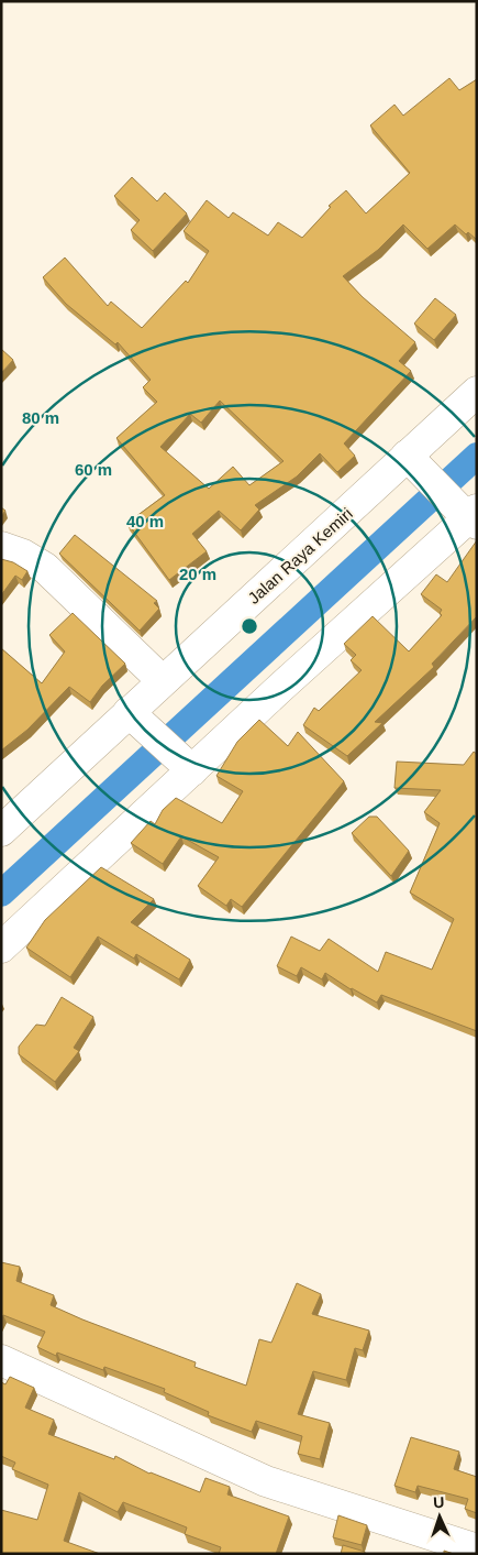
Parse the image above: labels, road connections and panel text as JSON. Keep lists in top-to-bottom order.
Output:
{
  "streets": {
    "street": ["Jalan Raya Kemiri"]
  },
  "north": "top",
  "rings": [
    "80 m",
    "60 m",
    "40 m",
    "20 m"
  ]
}
